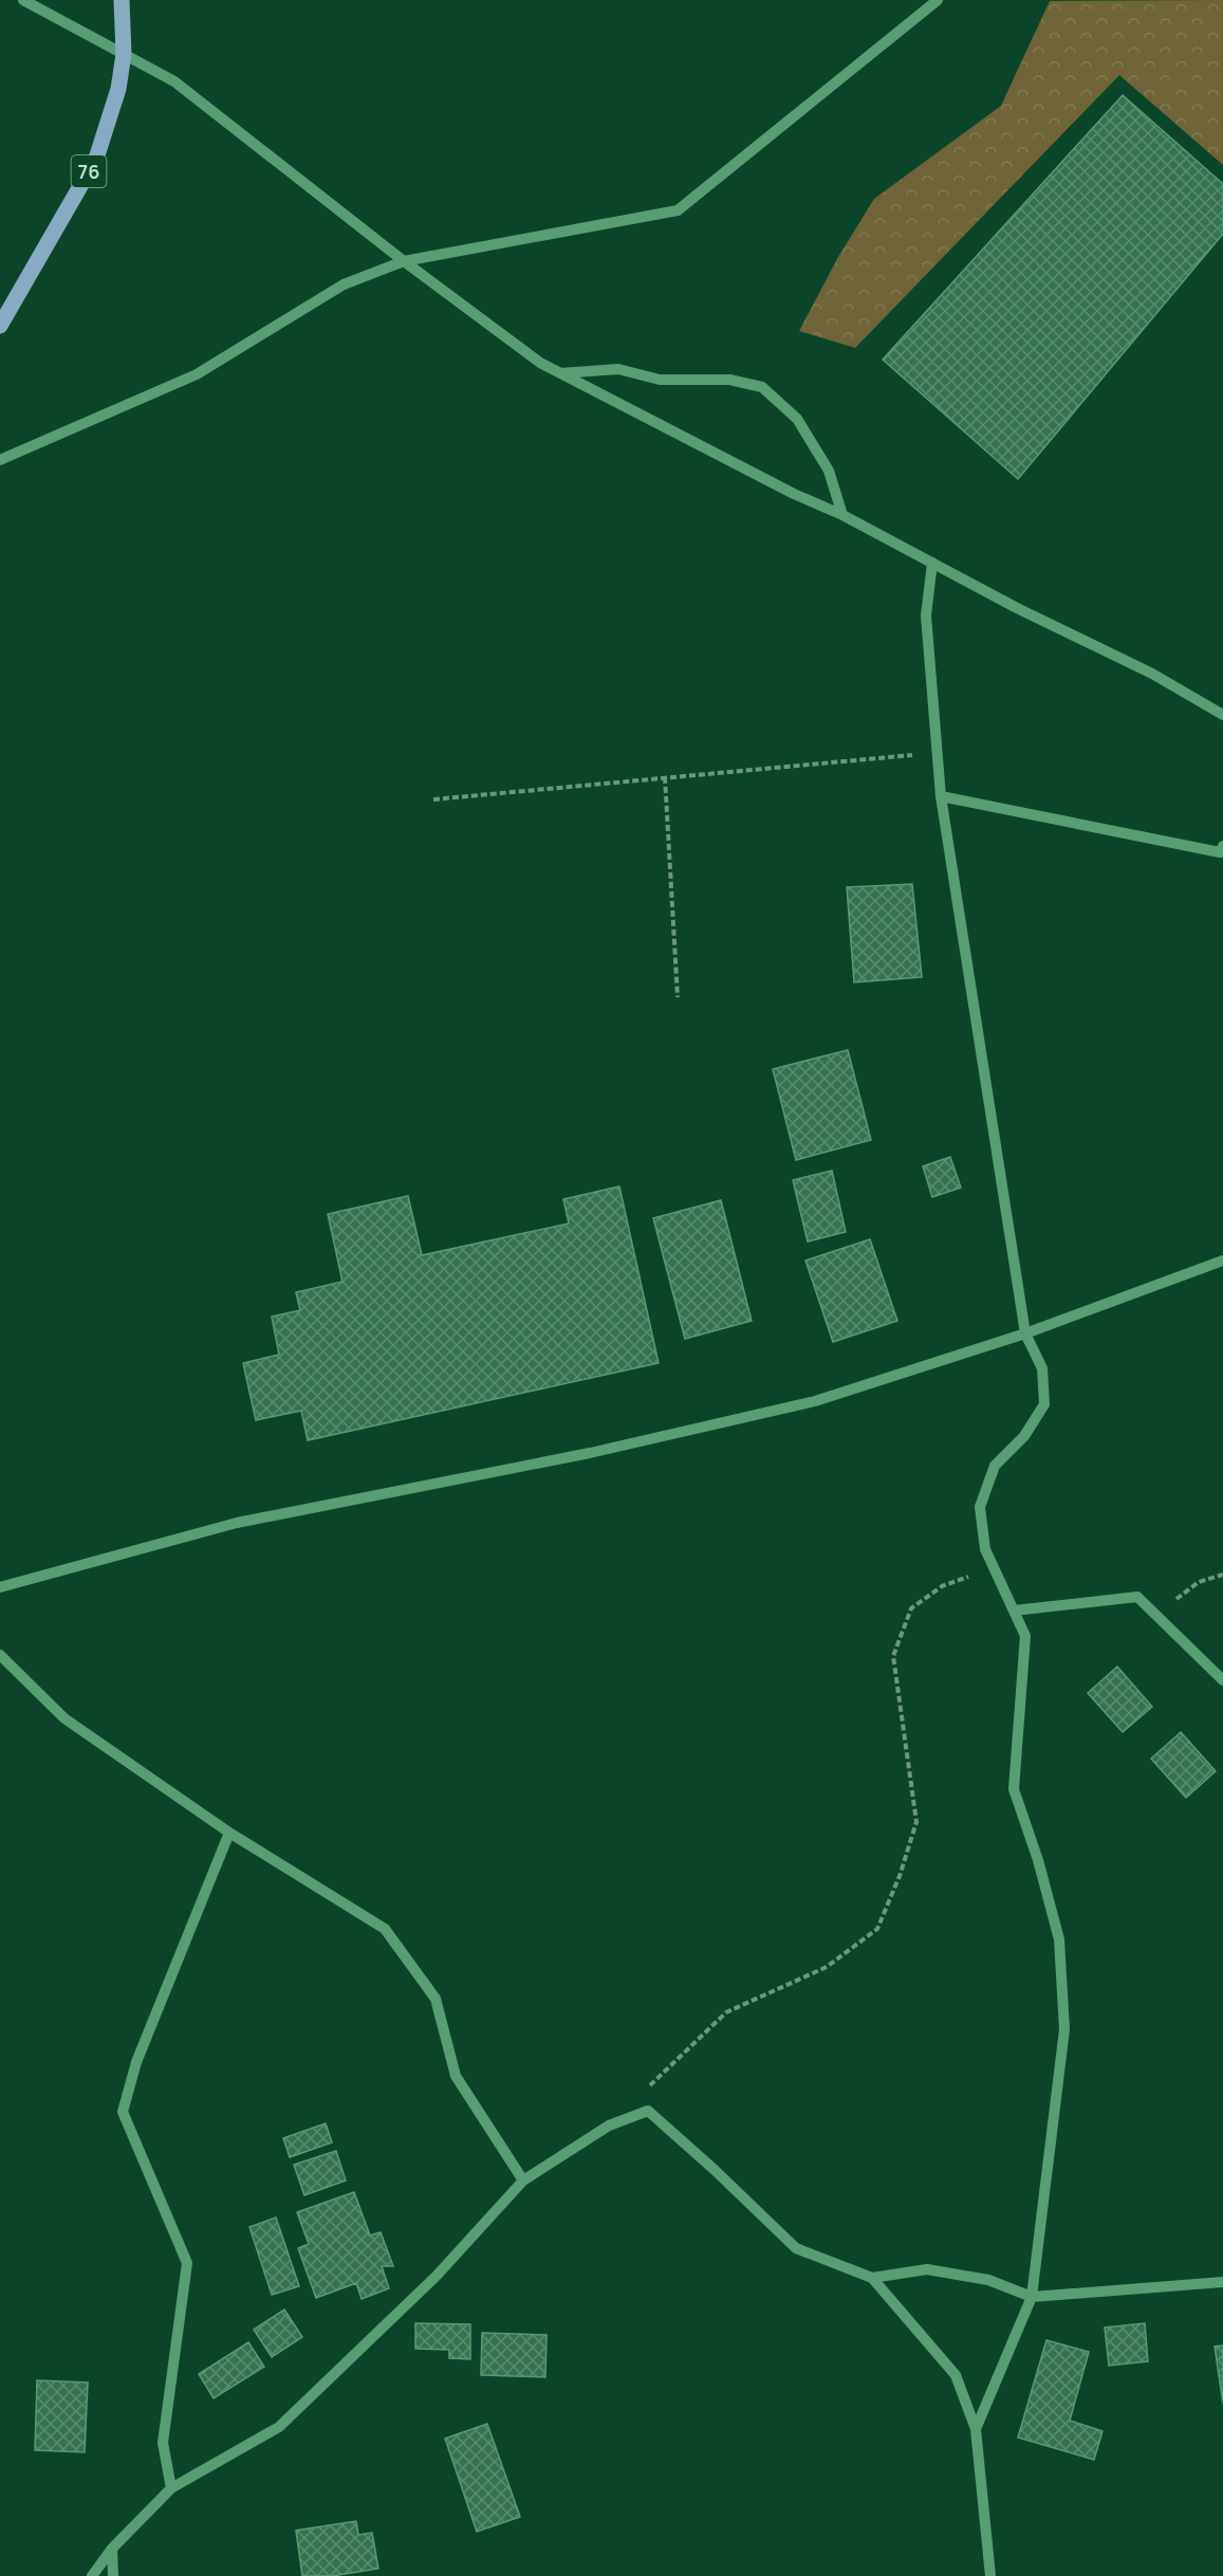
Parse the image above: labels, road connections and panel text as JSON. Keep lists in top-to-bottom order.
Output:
{
  "streets": {
    "main road": ["76"]
  }
}
